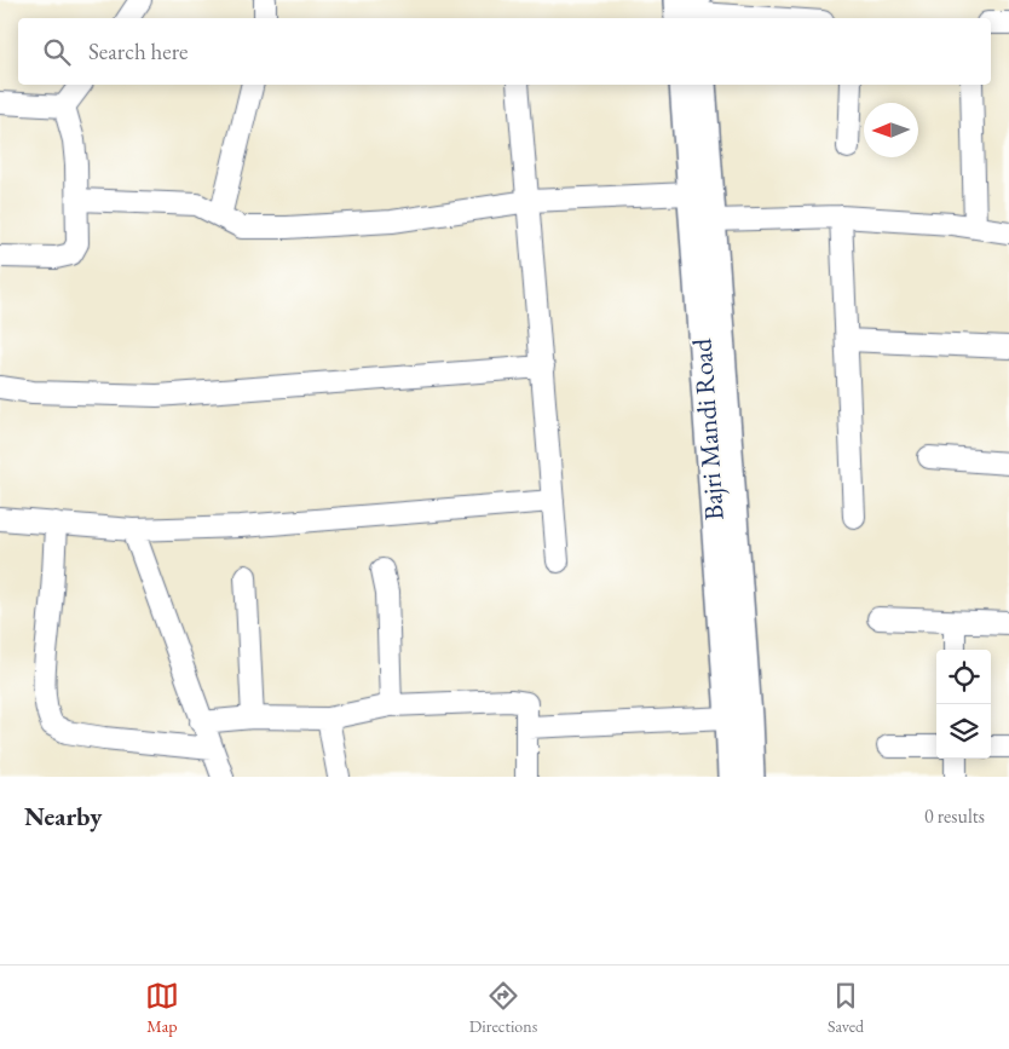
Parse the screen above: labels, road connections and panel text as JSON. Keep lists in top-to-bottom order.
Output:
{
  "streets": {
    "street": ["Bajri Mandi Road"]
  },
  "north": "left",
  "page": {
    "search": "Search here",
    "heading": ["Nearby", "0 results"],
    "nav": ["Map", "Directions", "Saved"]
  }
}
